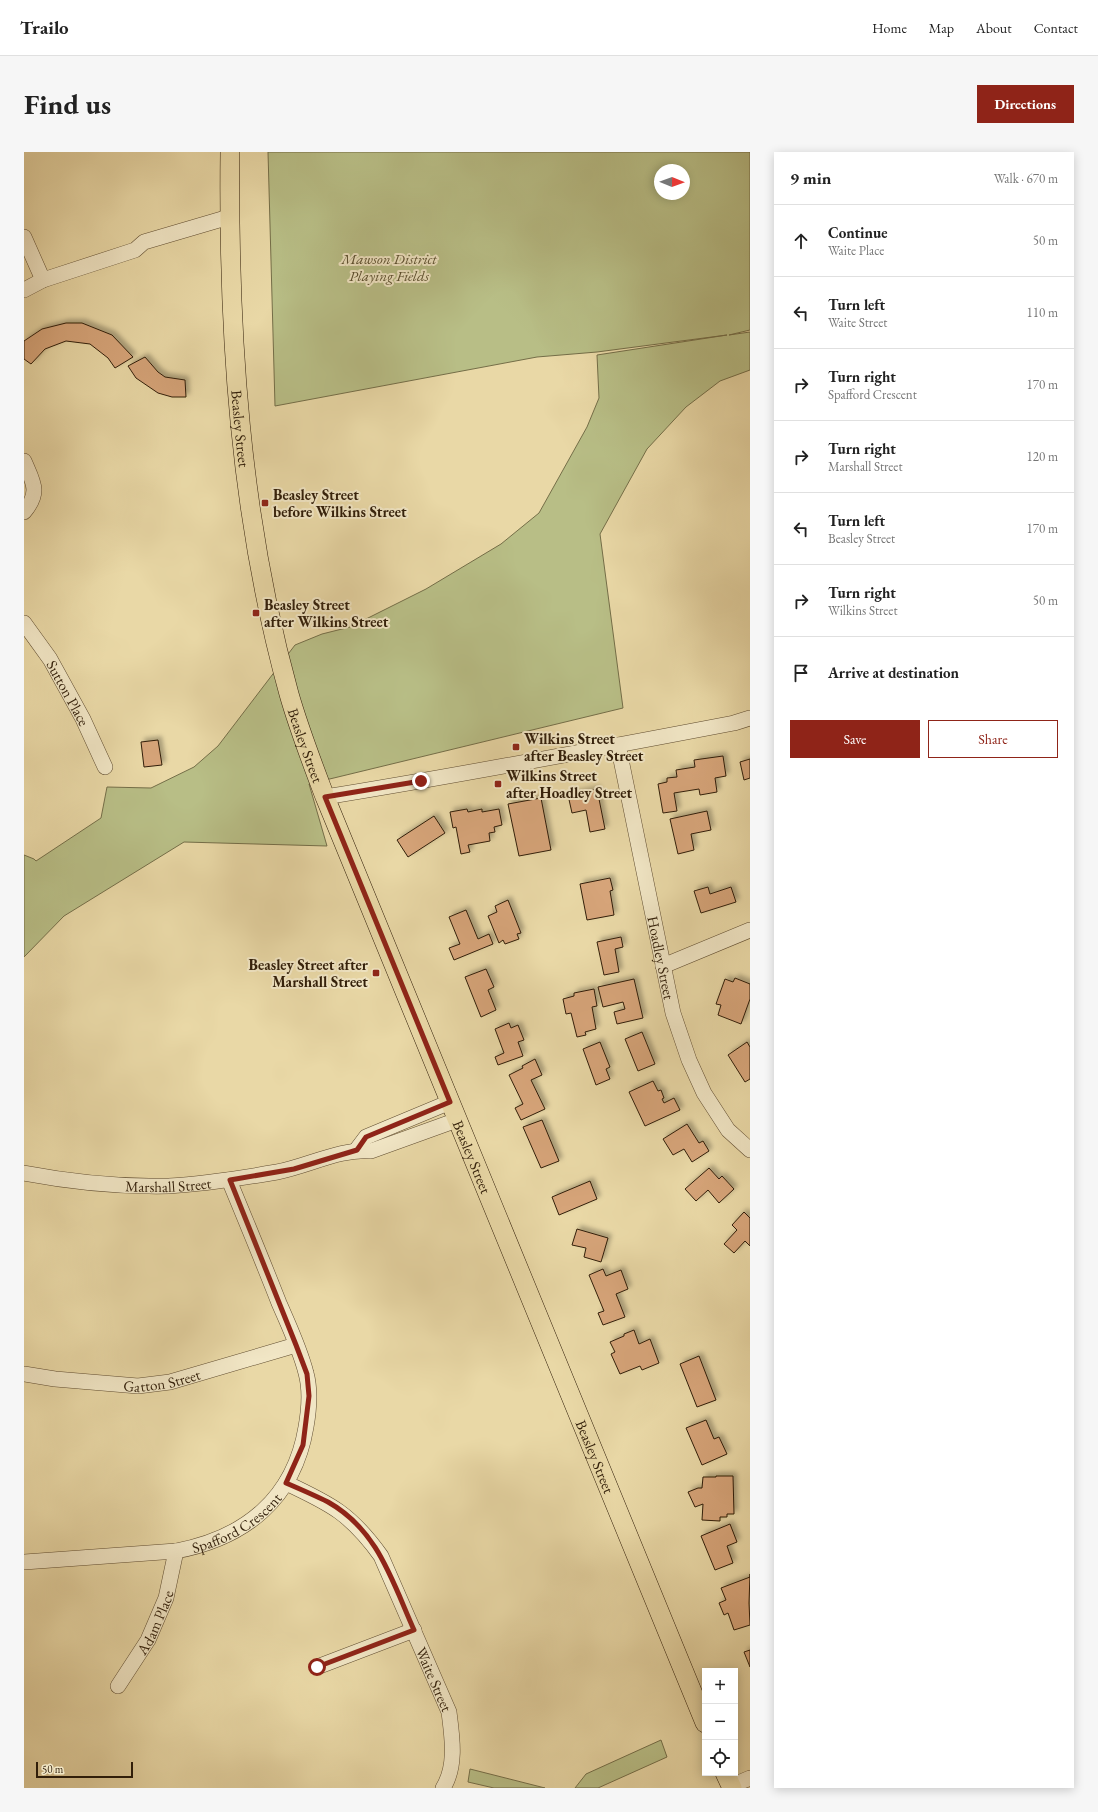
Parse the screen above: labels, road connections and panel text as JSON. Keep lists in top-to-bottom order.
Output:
{
  "streets": {
    "main road": ["Beasley Street"],
    "street": [
      "Sutton Place",
      "Hoadley Street",
      "Marshall Street",
      "Gatton Street",
      "Spafford Crescent",
      "Adam Place",
      "Waite Street"
    ]
  },
  "crossings": [
    ["Beasley Street", "Marshall Street"],
    ["Marshall Street", "Spafford Crescent"],
    ["Gatton Street", "Spafford Crescent"],
    ["Spafford Crescent", "Adam Place"],
    ["Spafford Crescent", "Waite Street"]
  ],
  "parks": ["Mawson District Playing Fields"],
  "places": {
    "transit": [
      "Beasley Street before Wilkins Street",
      "Beasley Street after Wilkins Street",
      "Wilkins Street after Beasley Street",
      "Wilkins Street after Hoadley Street",
      "Beasley Street after Marshall Street"
    ]
  },
  "scale_bar": "50 m",
  "north": "right",
  "page": {
    "header": "Trailo",
    "nav": [
      "Home",
      "Map",
      "About",
      "Contact"
    ],
    "buttons": [
      "Directions",
      ["Save", "Share"]
    ],
    "title": "Find us",
    "heading": ["9 min", "Walk · 670 m"],
    "list": [
      ["Continue", "Waite Place", "50 m"],
      ["Turn left", "Waite Street", "110 m"],
      ["Turn right", "Spafford Crescent", "170 m"],
      ["Turn right", "Marshall Street", "120 m"],
      ["Turn left", "Beasley Street", "170 m"],
      ["Turn right", "Wilkins Street", "50 m"],
      "Arrive at destination"
    ],
    "map_buttons": ["+", "−"],
    "scale": "50 m"
  }
}
